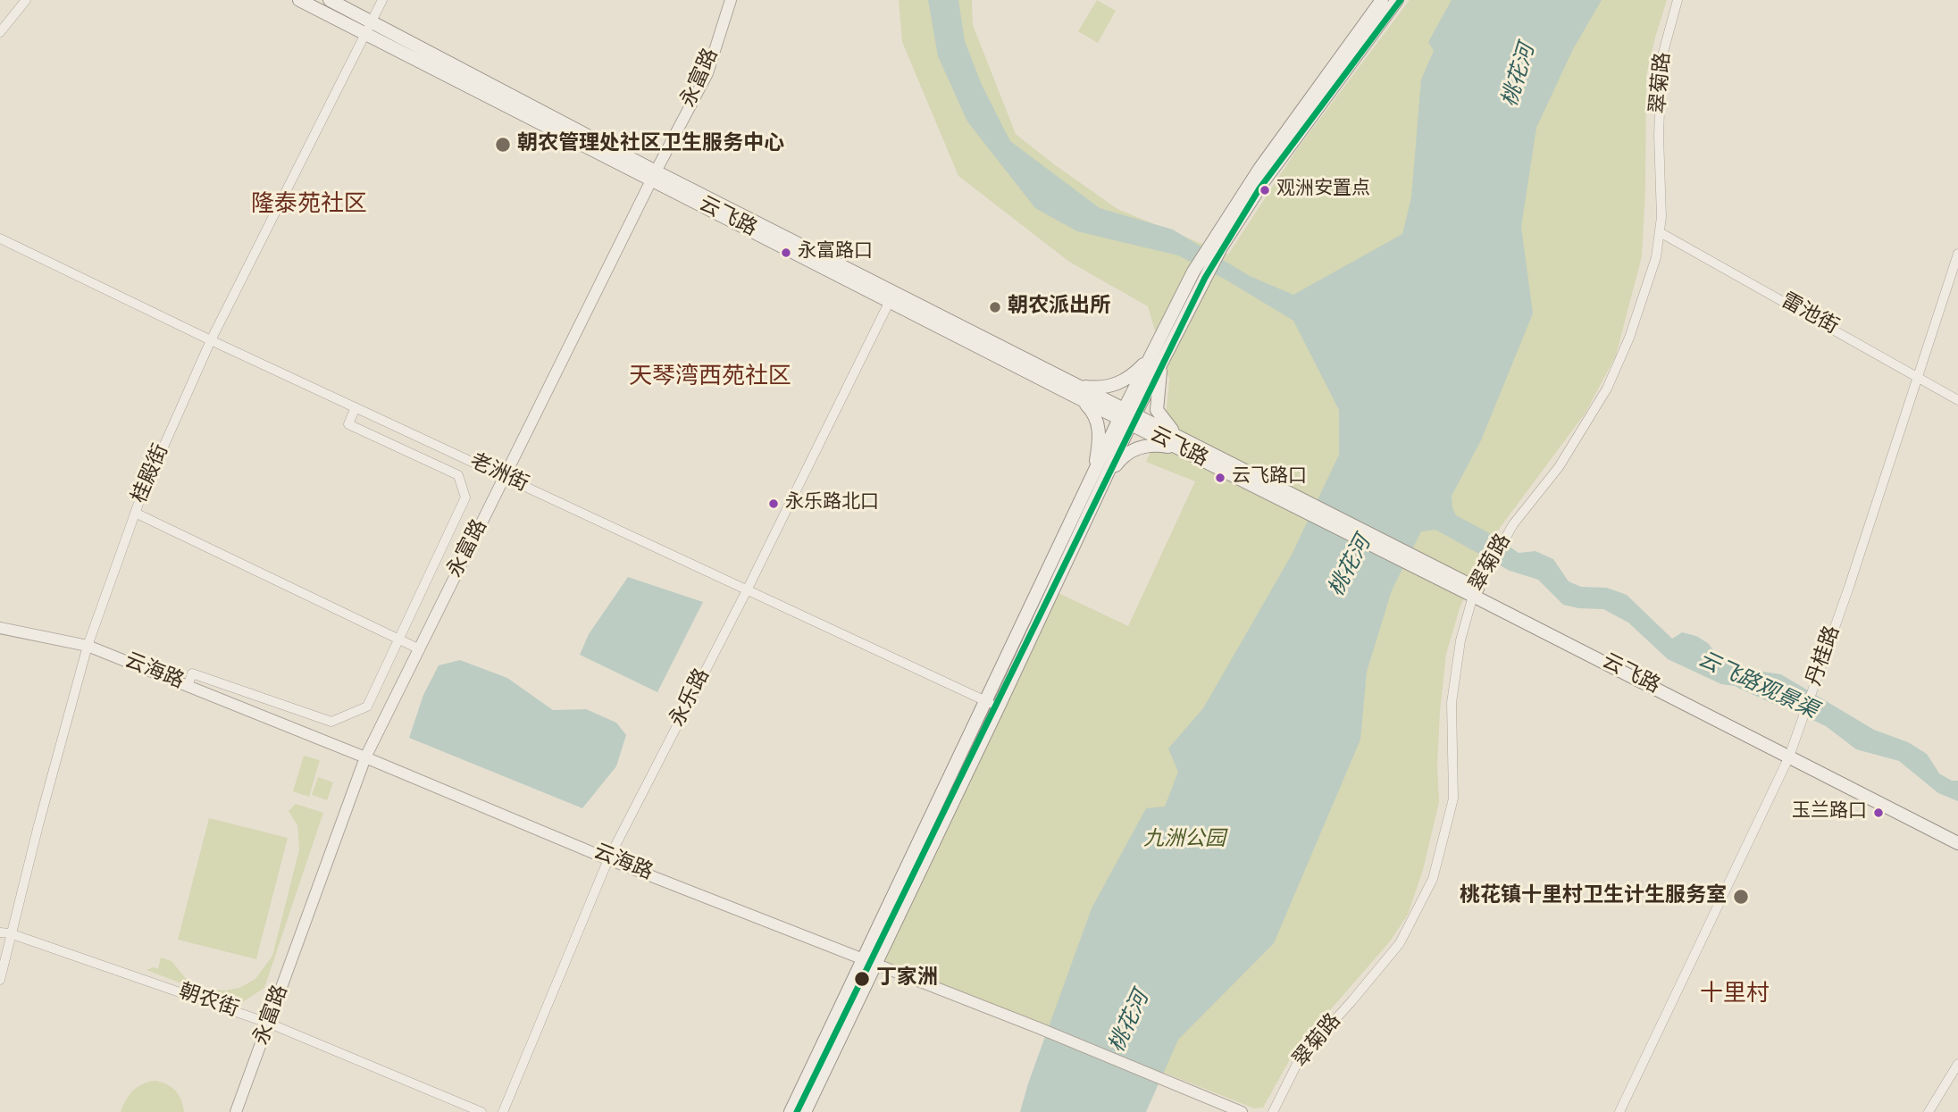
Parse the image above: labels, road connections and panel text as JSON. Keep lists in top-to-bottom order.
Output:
{
  "streets": {
    "main road": ["云飞路"],
    "street": [
      "永富路",
      "翠菊路",
      "雷池街",
      "桂殿街",
      "老洲街",
      "丹桂路",
      "云海路",
      "永乐路",
      "朝农街"
    ]
  },
  "crossings": [
    ["永富路", "云飞路"],
    ["永富路", "老洲街"],
    ["永富路", "云海路"],
    ["永富路", "朝农街"],
    ["翠菊路", "云飞路"],
    ["翠菊路", "雷池街"],
    ["云飞路", "桂殿街"],
    ["云飞路", "丹桂路"],
    ["云飞路", "永乐路"],
    ["雷池街", "丹桂路"],
    ["桂殿街", "老洲街"],
    ["桂殿街", "云海路"],
    ["桂殿街", "朝农街"],
    ["老洲街", "永乐路"],
    ["云海路", "永乐路"]
  ],
  "districts": ["隆泰苑社区", "天琴湾西苑社区", "十里村"],
  "water": ["桃花河", "云飞路观景渠"],
  "parks": ["九洲公园"],
  "places": [
    "朝农管理处社区卫生服务中心",
    "观洲安置点",
    "永富路口",
    "朝农派出所",
    "云飞路口",
    "永乐路北口",
    "玉兰路口",
    "桃花镇十里村卫生计生服务室",
    "丁家洲"
  ]
}
